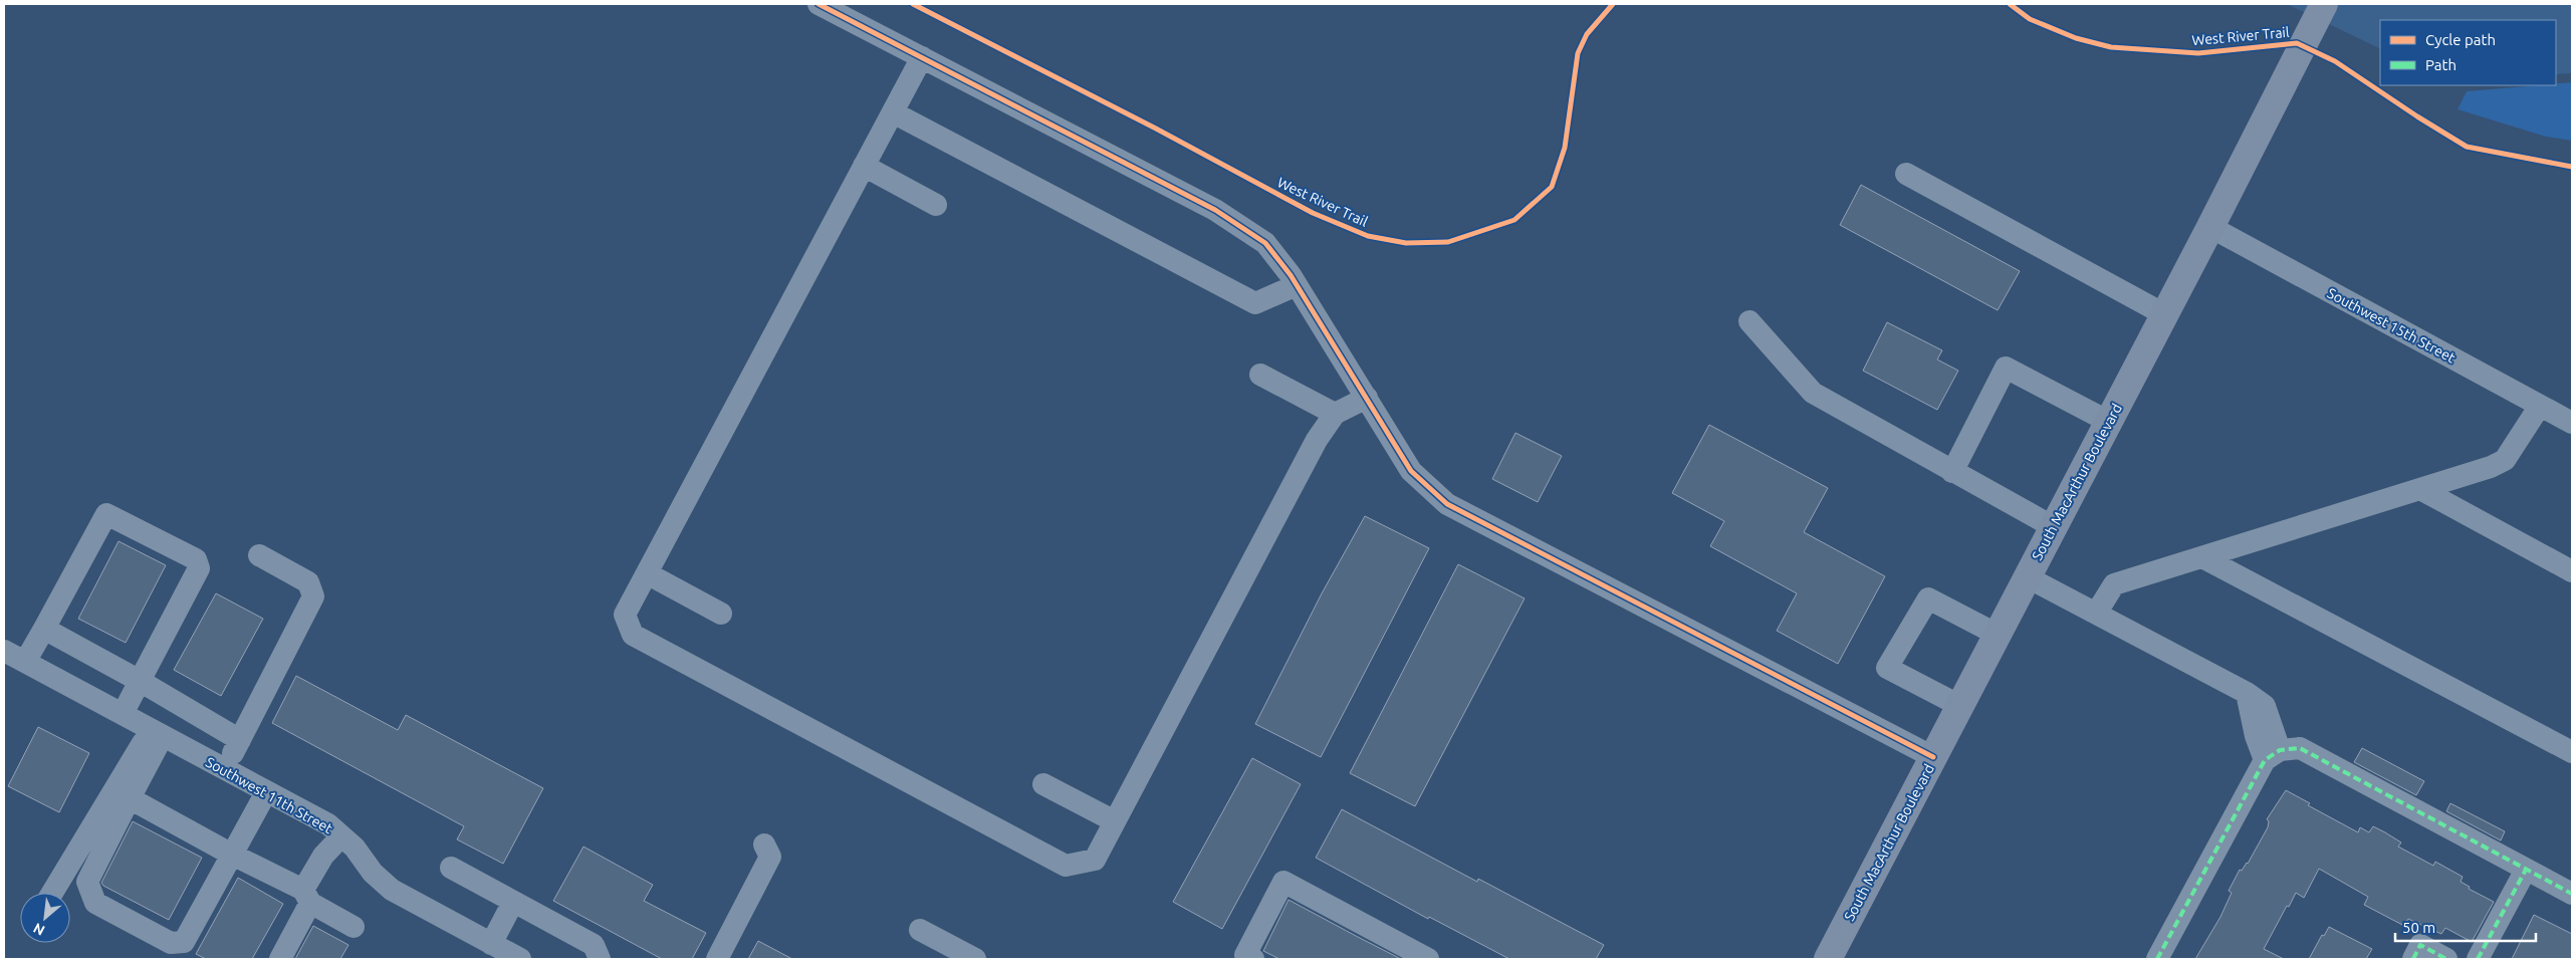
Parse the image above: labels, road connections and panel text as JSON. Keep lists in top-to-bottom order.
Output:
{
  "streets": {
    "main road": ["South MacArthur Boulevard"],
    "street": ["Southwest 15th Street", "Southwest 11th Street"],
    "cycle path": ["West River Trail"]
  },
  "crossings": [
    ["Southwest 15th Street", "South MacArthur Boulevard"]
  ],
  "legend": ["Cycle path", "Path"],
  "scale_bar": "50 m",
  "north": "bottom left"
}
